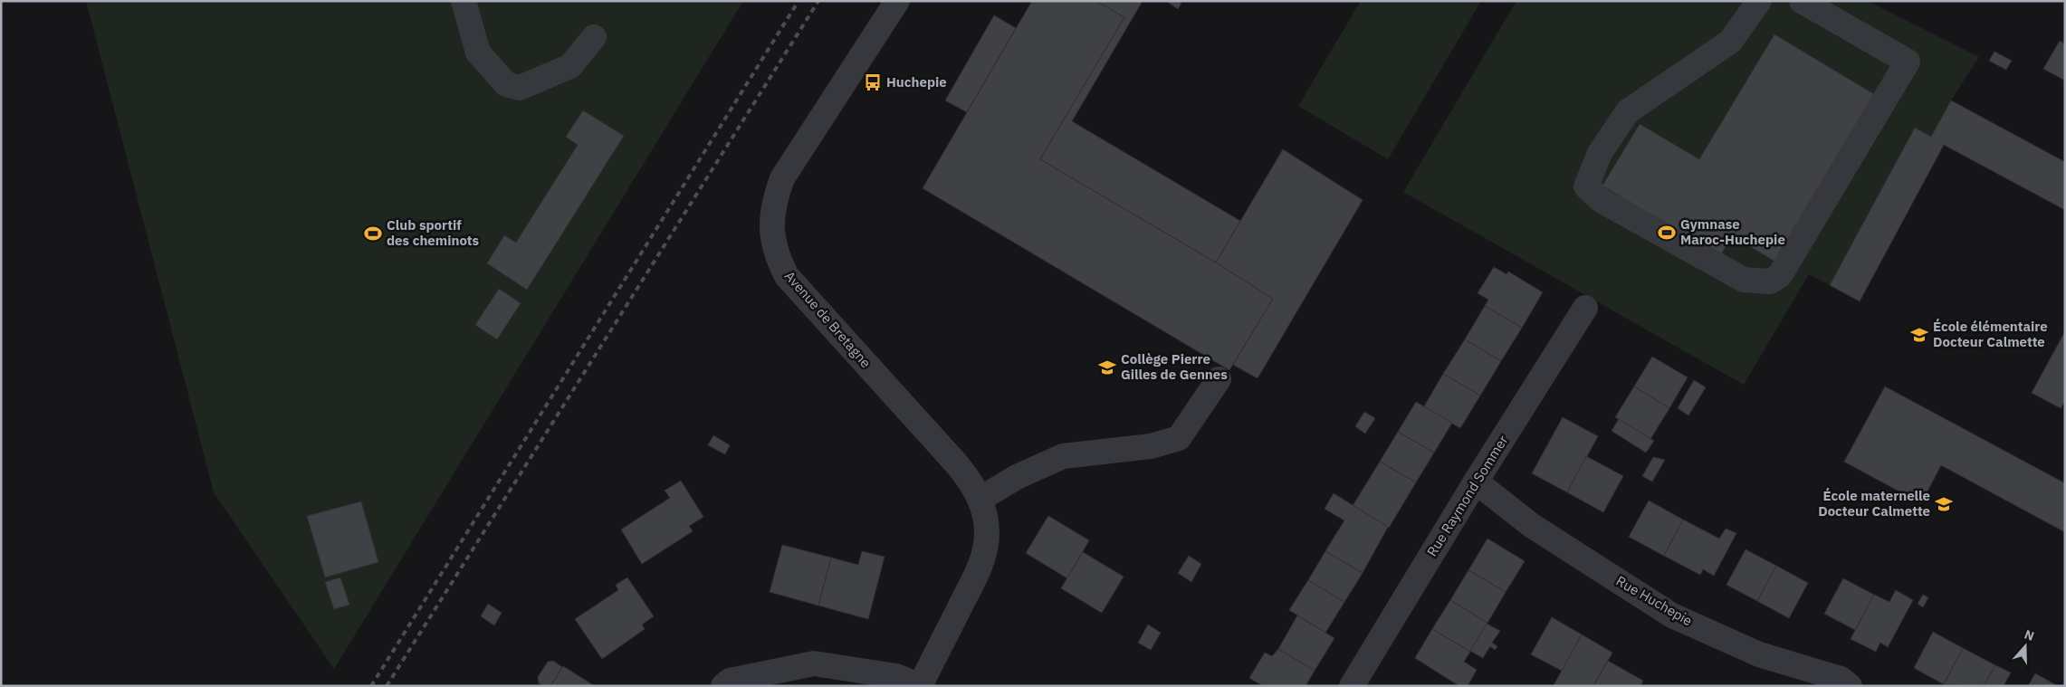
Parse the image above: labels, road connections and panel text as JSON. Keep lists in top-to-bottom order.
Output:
{
  "streets": {
    "street": ["Avenue de Bretagne", "Rue Raymond Sommer", "Rue Huchepie"]
  },
  "crossings": [
    ["Rue Raymond Sommer", "Rue Huchepie"]
  ],
  "places": {
    "bus stop": ["Huchepie"],
    "sports": ["Gymnase Maroc-Huchepie", "Club sportif des cheminots"],
    "school or university": ["École élémentaire Docteur Calmette", "Collège Pierre Gilles de Gennes", "École maternelle Docteur Calmette"]
  },
  "north": "top"
}
